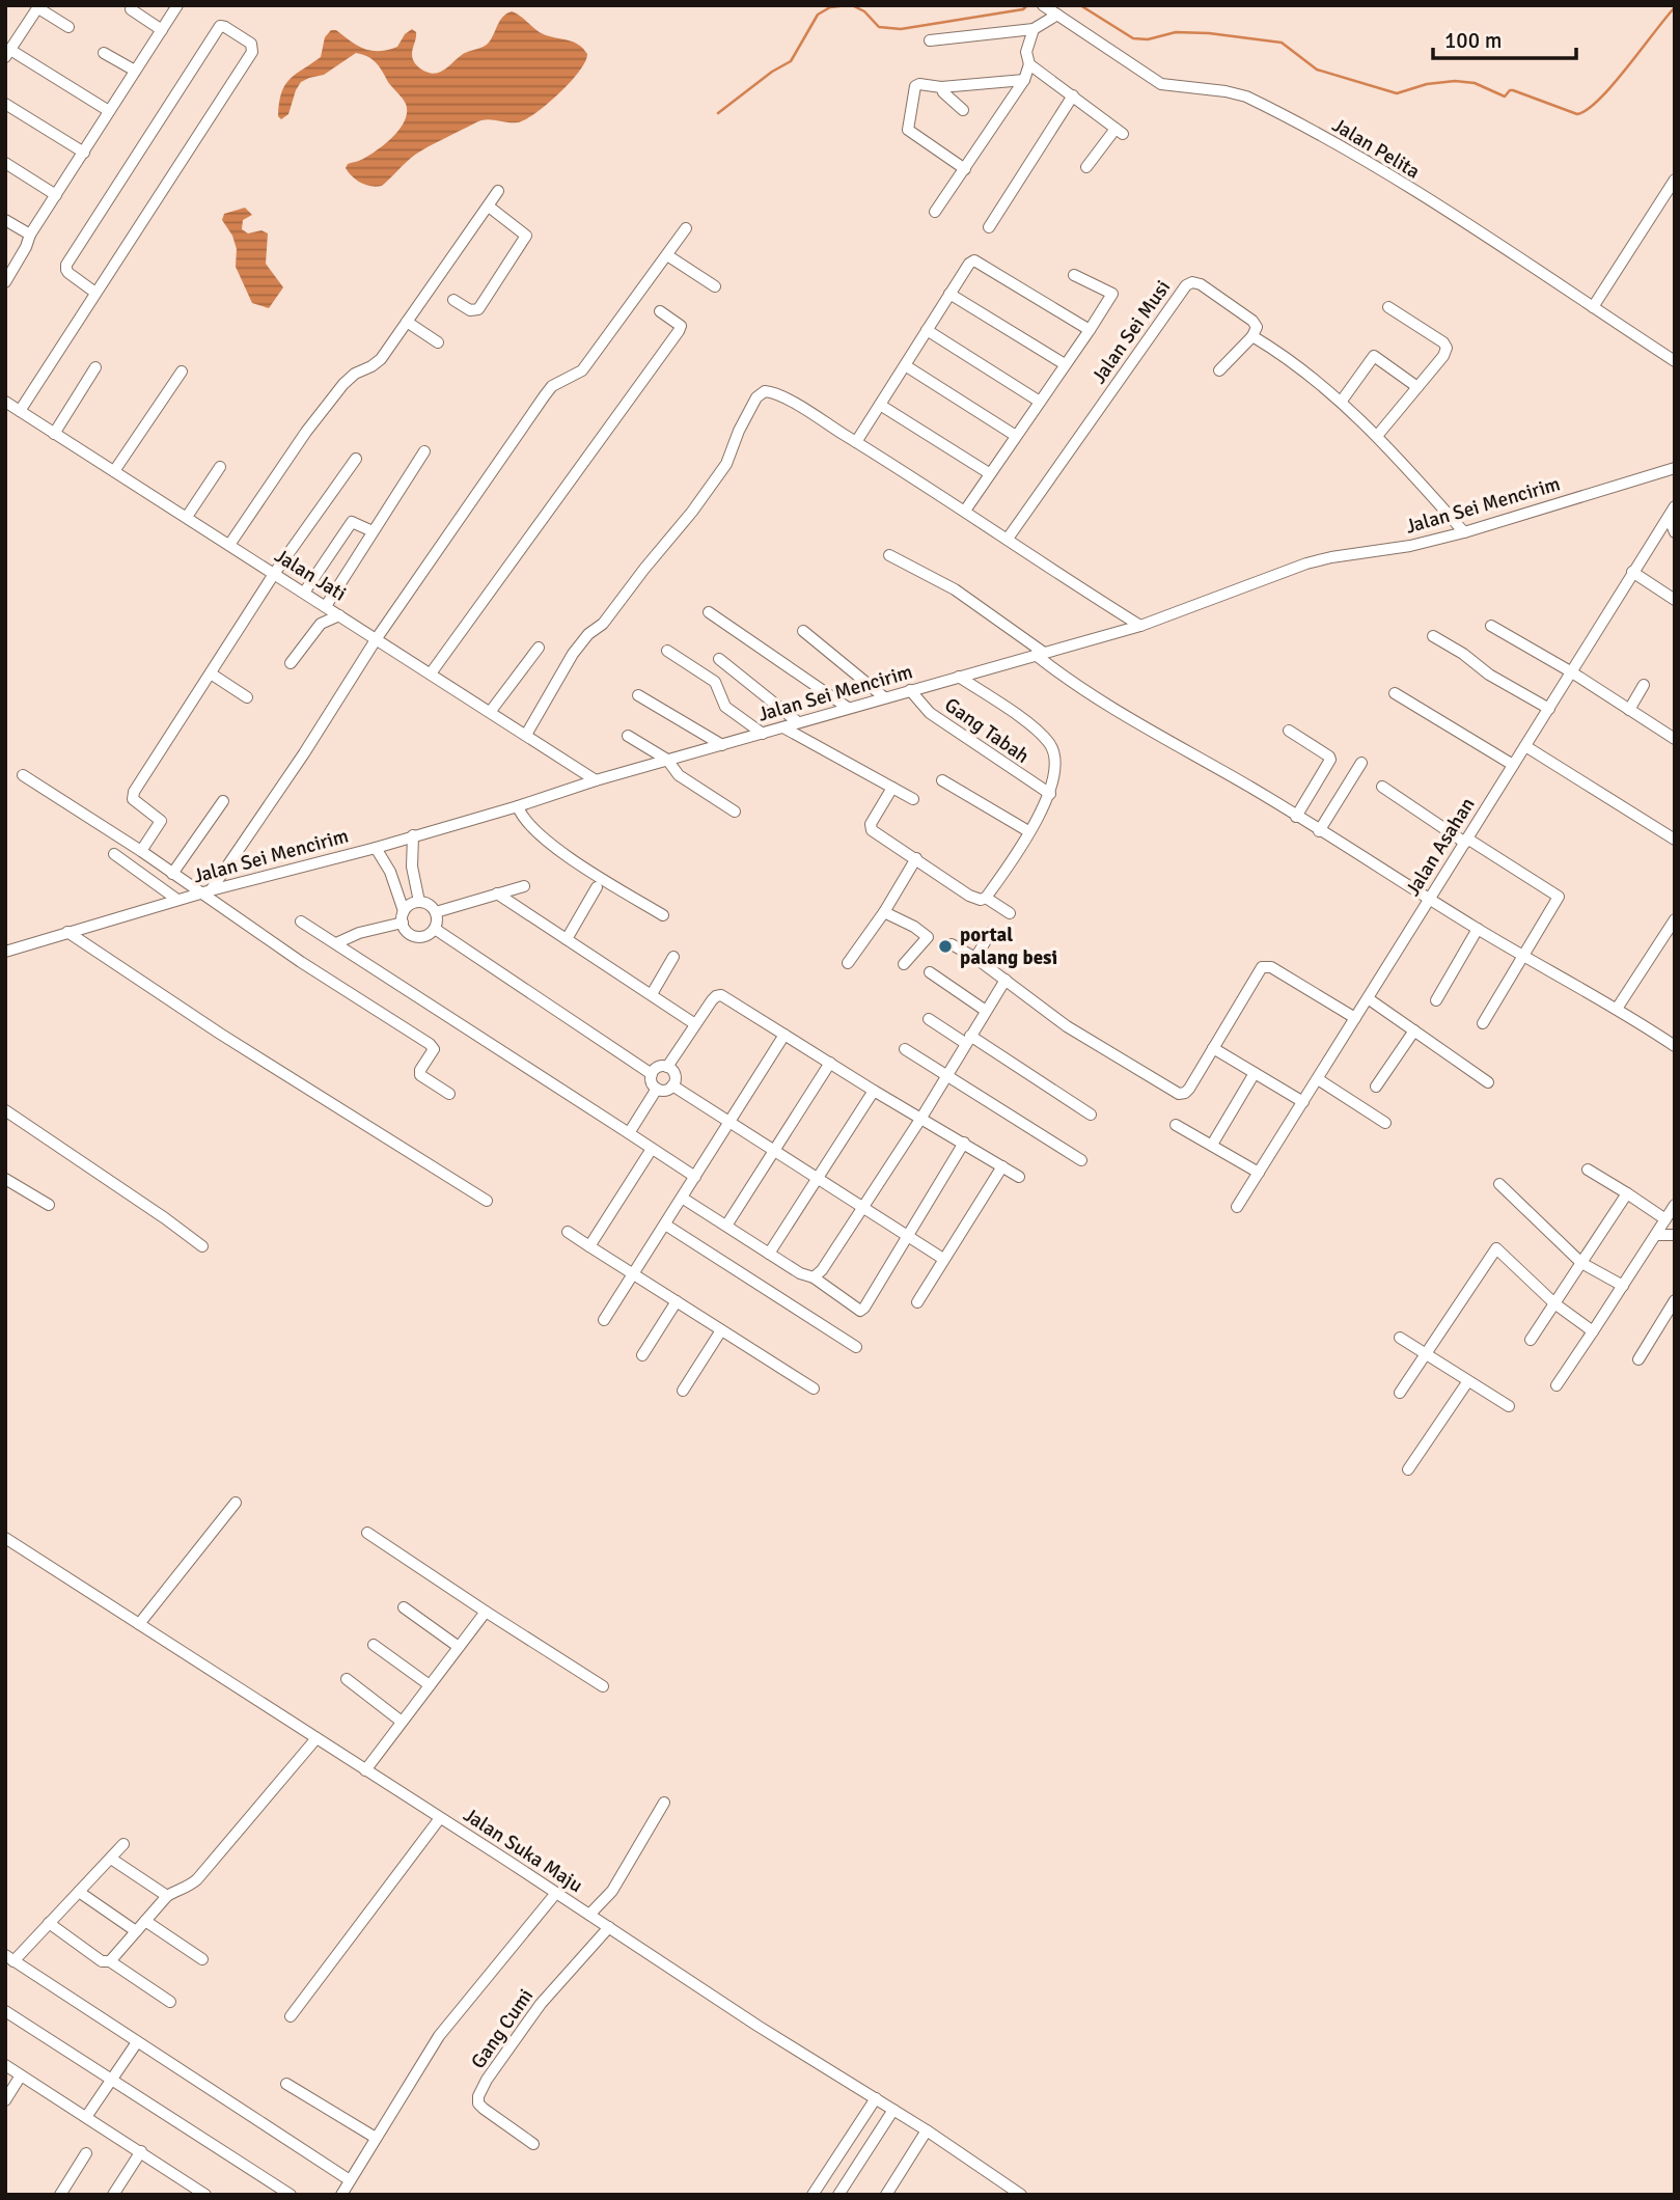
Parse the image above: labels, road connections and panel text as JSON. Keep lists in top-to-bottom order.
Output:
{
  "streets": {
    "street": [
      "Jalan Pelita",
      "Jalan Sei Musi",
      "Jalan Sei Mencirim",
      "Jalan Jati",
      "Gang Tabah",
      "Jalan Asahan",
      "Jalan Suka Maju",
      "Gang Cumi"
    ]
  },
  "crossings": [
    ["Jalan Sei Musi", "Jalan Sei Mencirim"],
    ["Jalan Sei Mencirim", "Jalan Jati"],
    ["Jalan Sei Mencirim", "Gang Tabah"],
    ["Jalan Suka Maju", "Gang Cumi"]
  ],
  "places": ["portal palang besi"],
  "scale_bar": "100 m"
}
